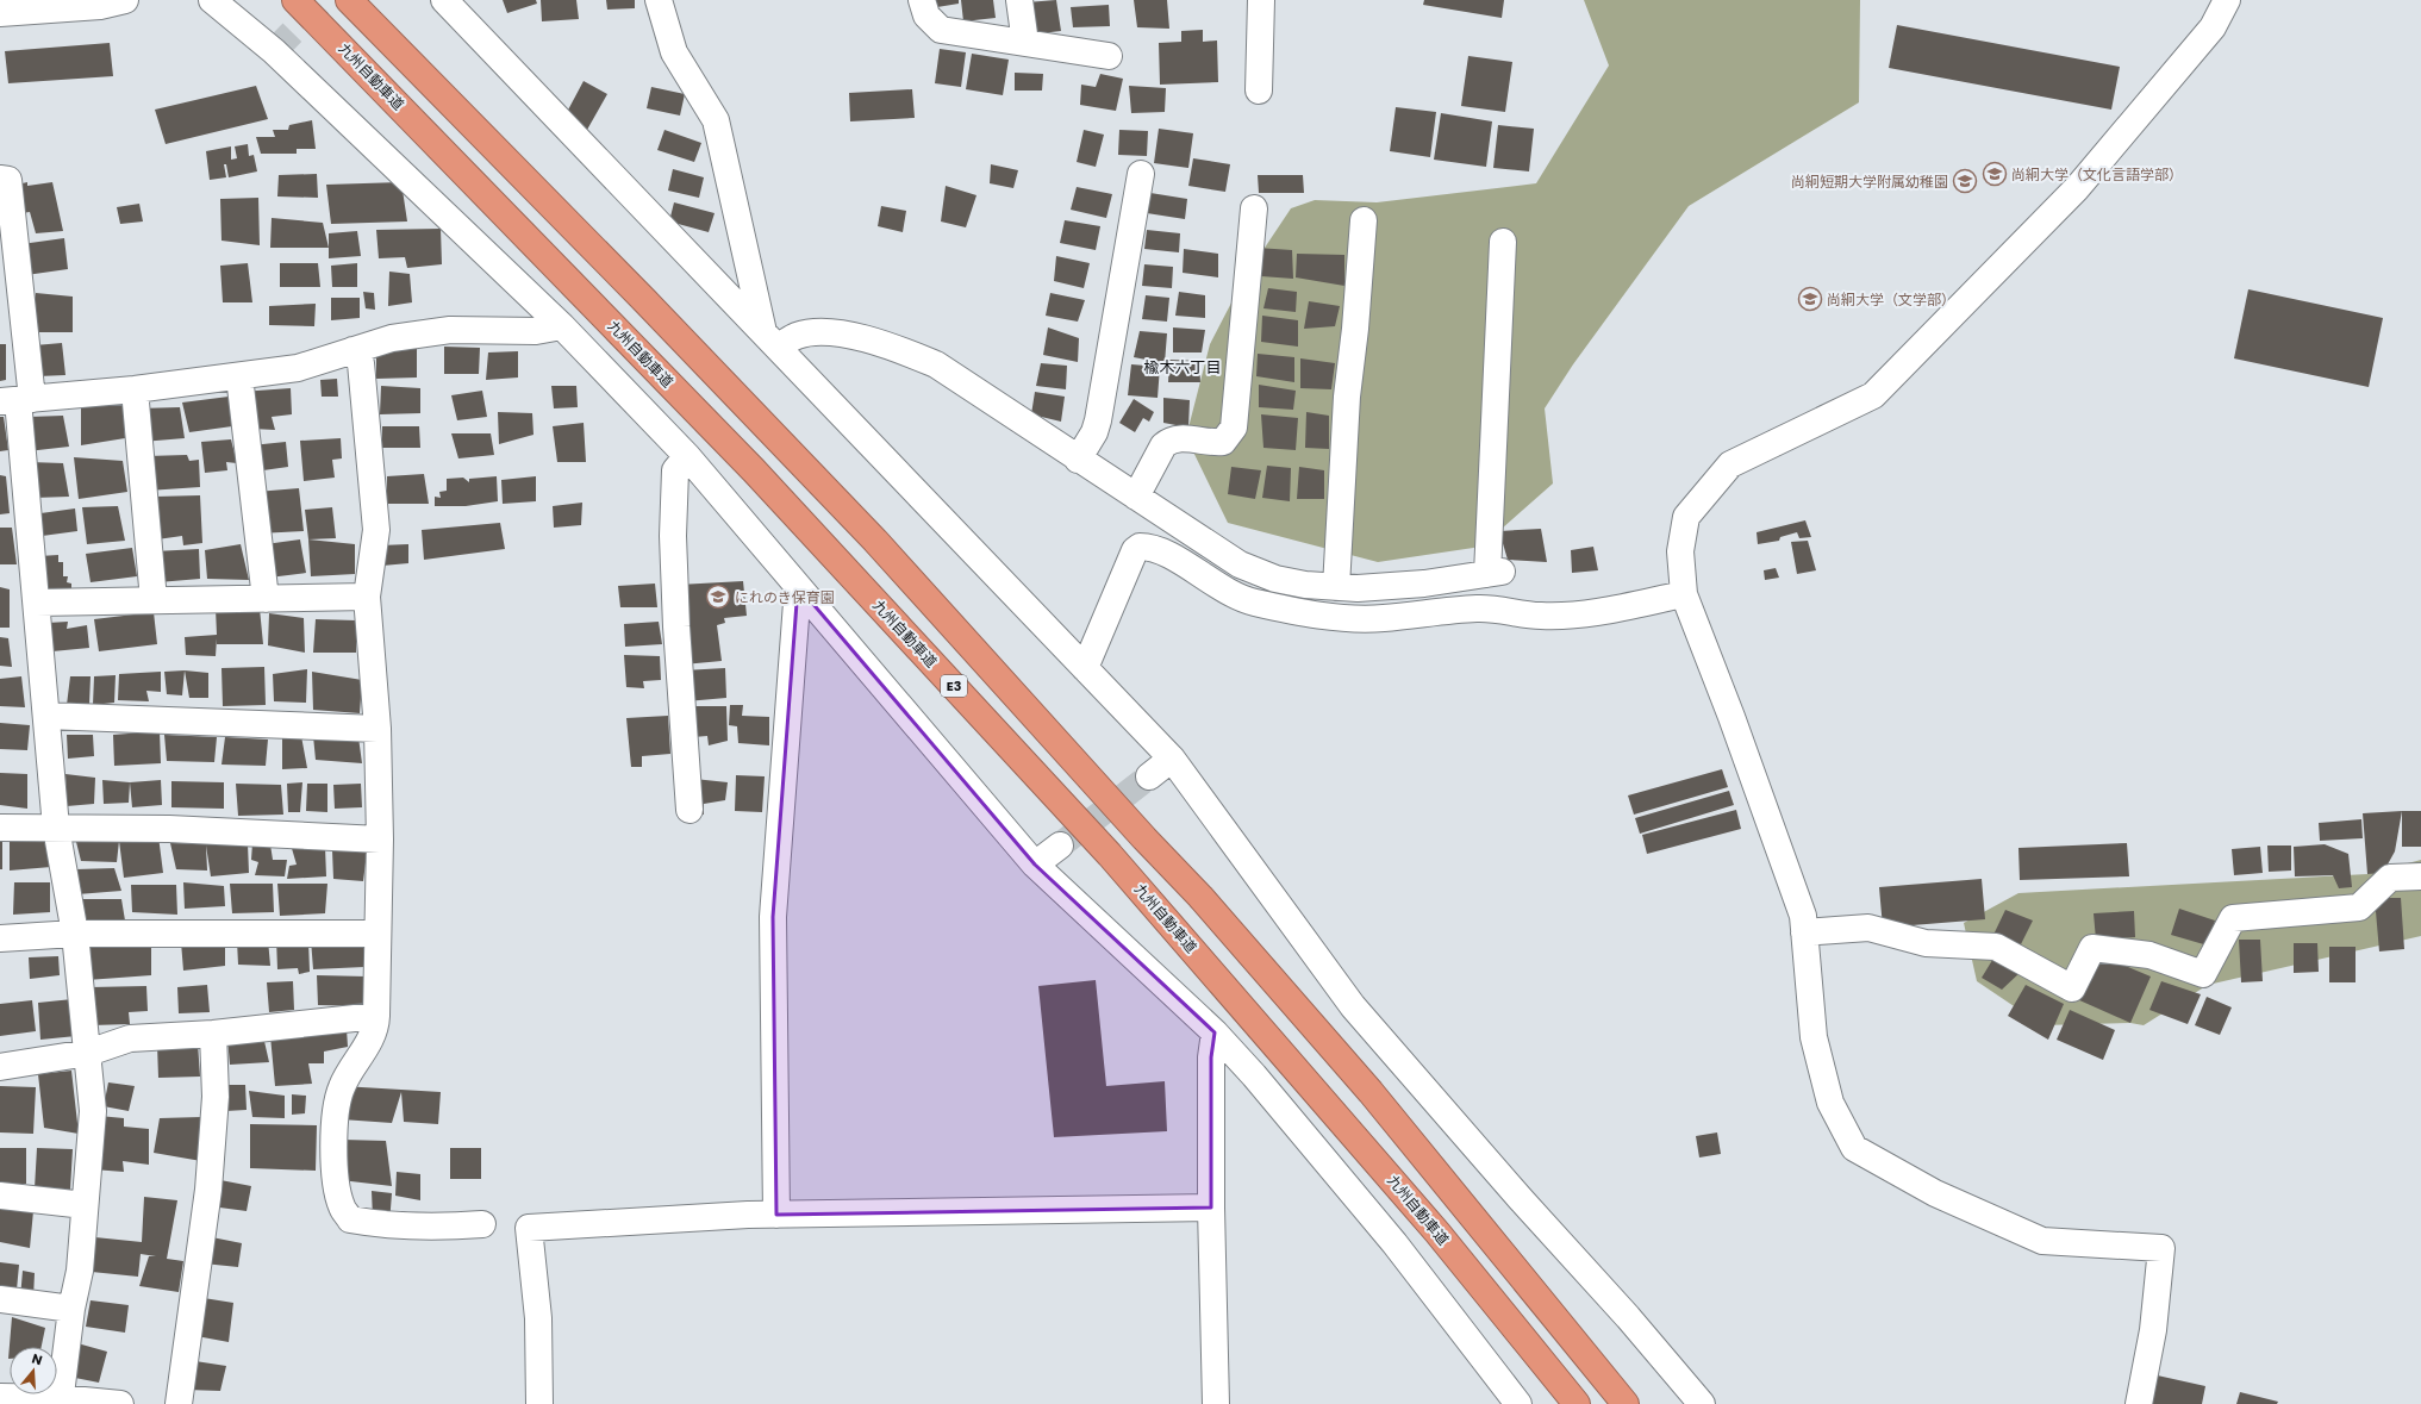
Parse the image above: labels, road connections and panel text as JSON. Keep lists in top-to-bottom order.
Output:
{
  "streets": {
    "highway": ["九州自動車道", "E3"]
  },
  "districts": ["楡木六丁目"],
  "places": {
    "school or university": [
      "尚絅大学（文化言語学部）",
      "尚絅短期大学附属幼稚園",
      "尚絅大学（文学部）",
      "にれのき保育園"
    ]
  },
  "north": "top"
}
